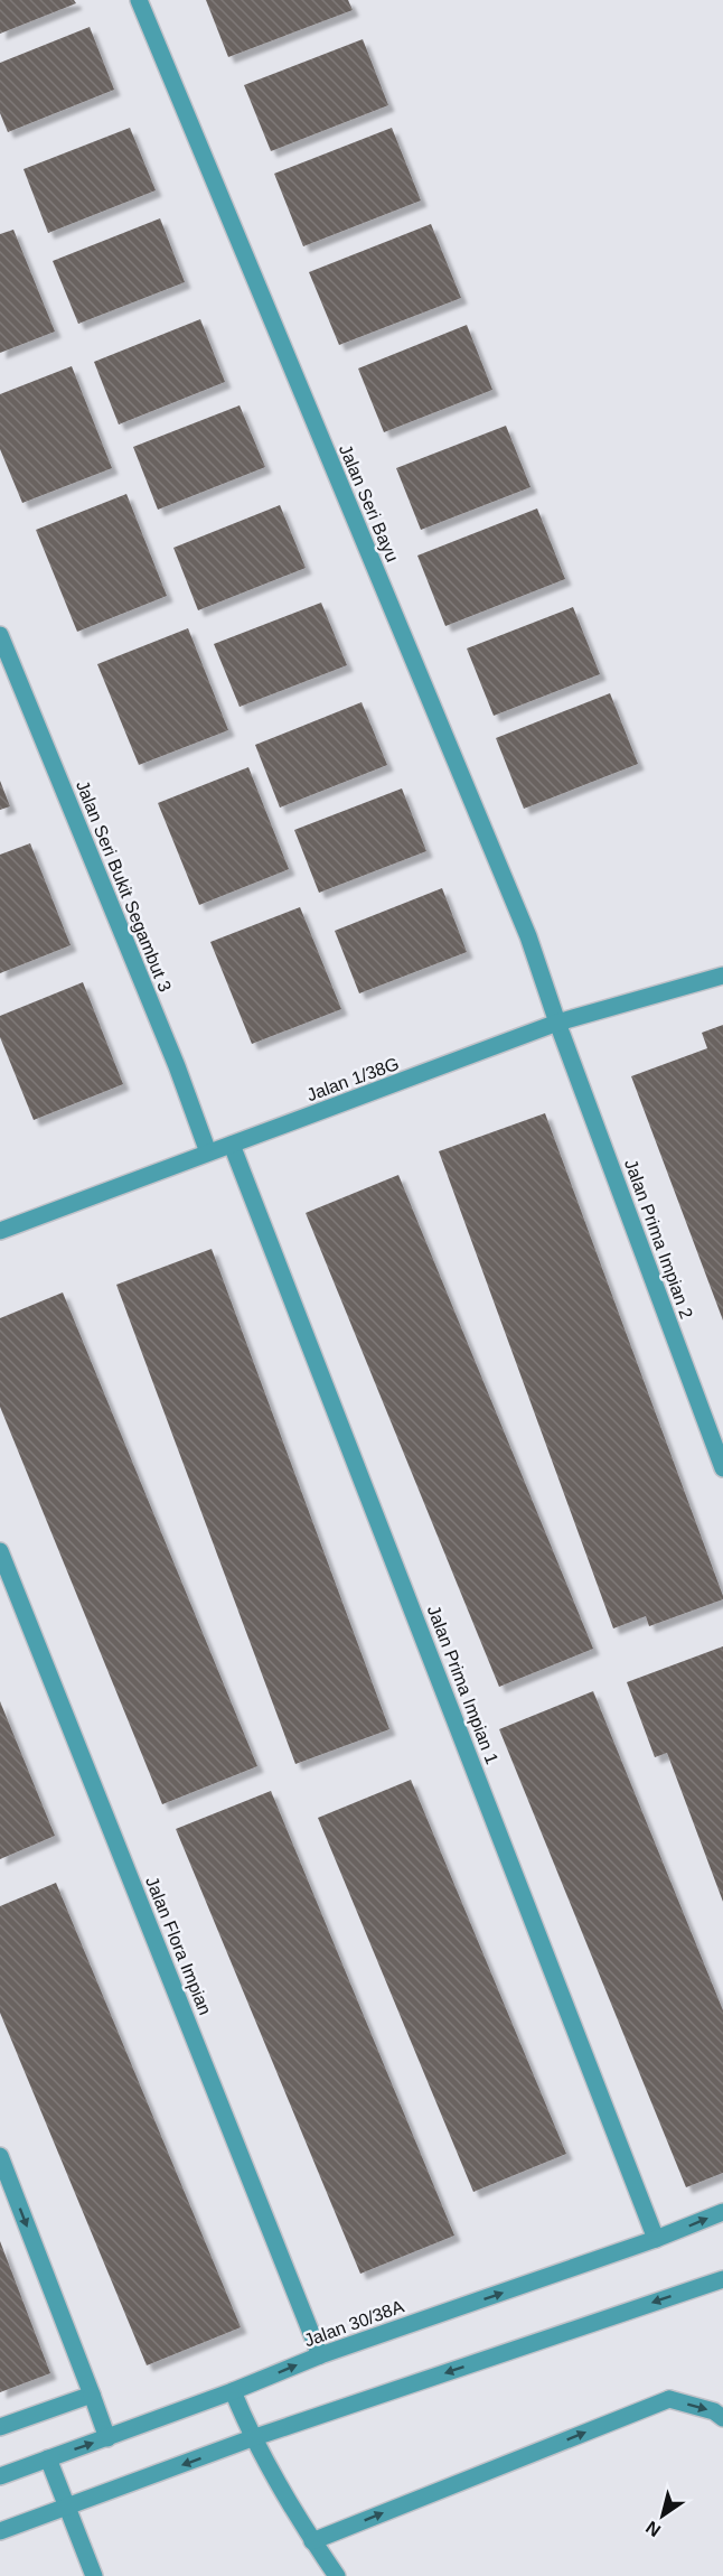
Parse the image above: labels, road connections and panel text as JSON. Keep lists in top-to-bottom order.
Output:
{
  "streets": {
    "street": [
      "Jalan Seri Bayu",
      "Jalan Seri Bukit Segambut 3",
      "Jalan 1/38G",
      "Jalan Prima Impian 2",
      "Jalan Prima Impian 1",
      "Jalan Flora Impian",
      "Jalan 30/38A"
    ]
  },
  "crossings": [
    ["Jalan Seri Bayu", "Jalan 1/38G"],
    ["Jalan Seri Bayu", "Jalan Prima Impian 2"],
    ["Jalan Seri Bukit Segambut 3", "Jalan 1/38G"],
    ["Jalan 1/38G", "Jalan Prima Impian 2"],
    ["Jalan 1/38G", "Jalan Prima Impian 1"],
    ["Jalan Prima Impian 1", "Jalan 30/38A"],
    ["Jalan Flora Impian", "Jalan 30/38A"]
  ],
  "north": "bottom left"
}
